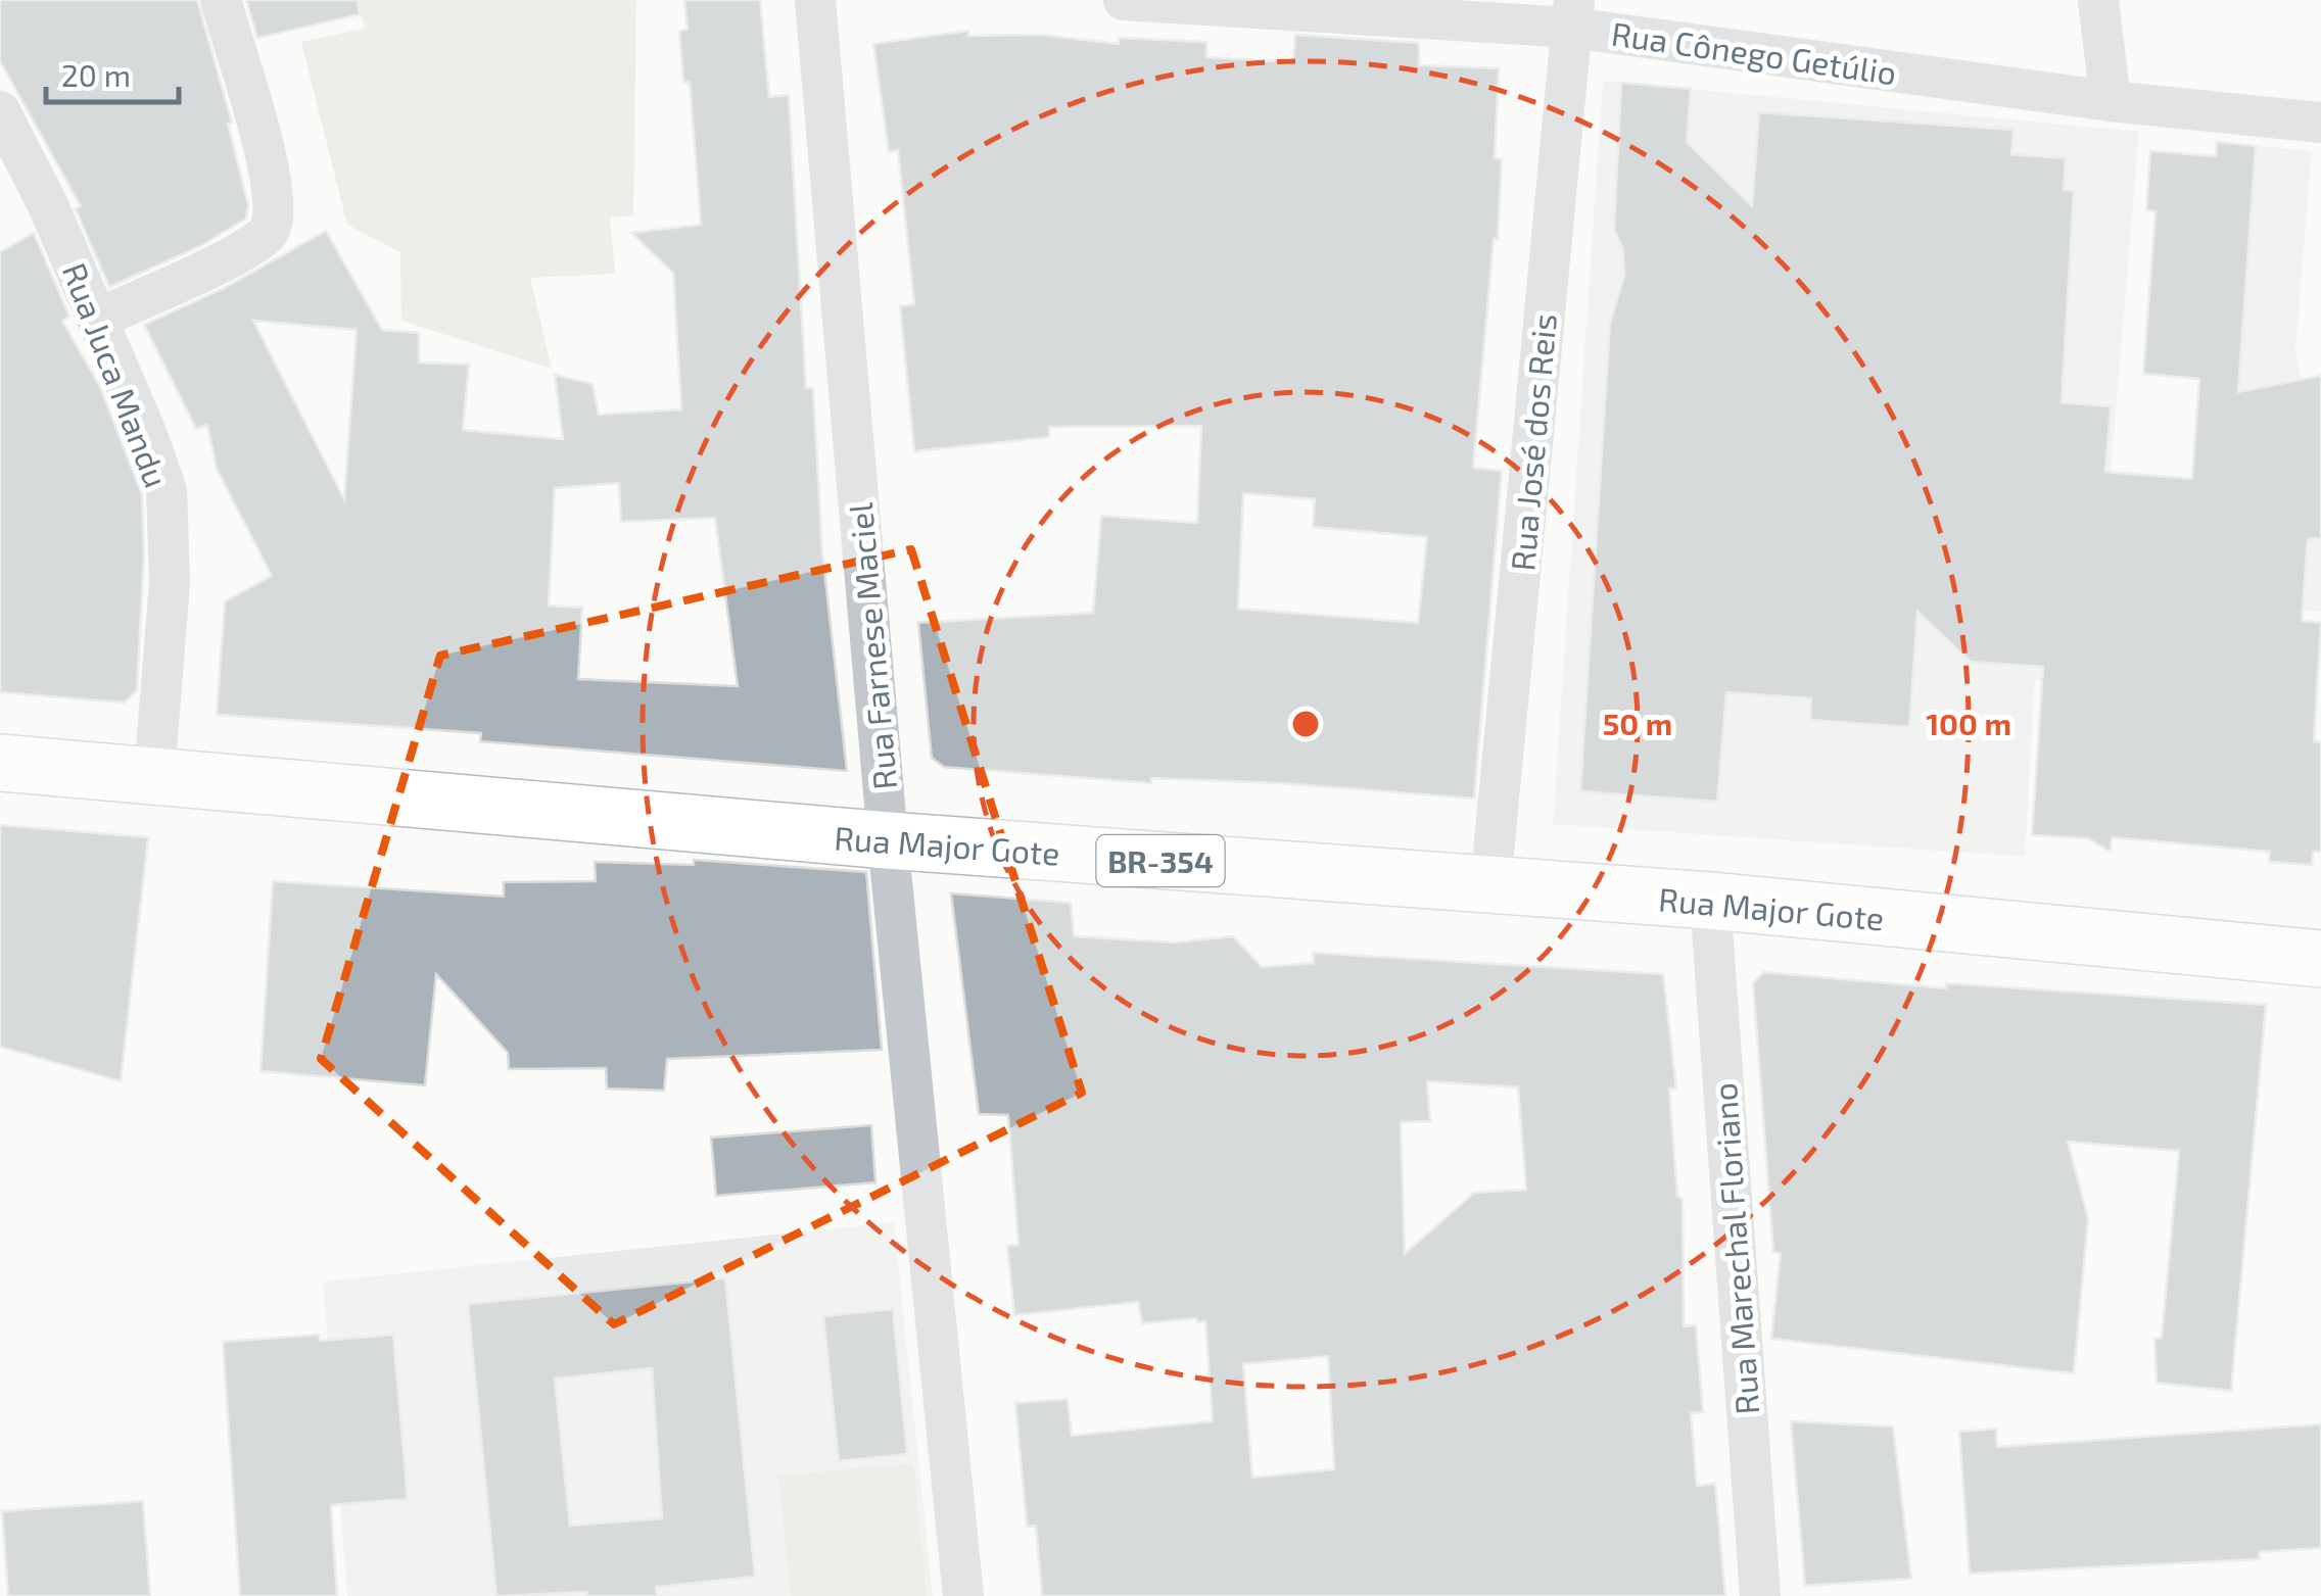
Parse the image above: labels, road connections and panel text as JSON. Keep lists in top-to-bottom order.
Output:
{
  "streets": {
    "main road": ["Rua Major Gote", "BR-354"],
    "street": [
      "Rua Cônego Getúlio",
      "Rua Juca Mandu",
      "Rua José dos Reis",
      "Rua Farnese Maciel",
      "Rua Marechal Floriano"
    ]
  },
  "crossings": [
    ["Rua Cônego Getúlio", "Rua José dos Reis"],
    ["Rua Juca Mandu", "Rua Major Gote"],
    ["Rua José dos Reis", "Rua Major Gote"],
    ["Rua Farnese Maciel", "Rua Major Gote"],
    ["Rua Major Gote", "Rua Marechal Floriano"]
  ],
  "scale_bar": "20 m",
  "rings": ["50 m", "100 m"]
}
